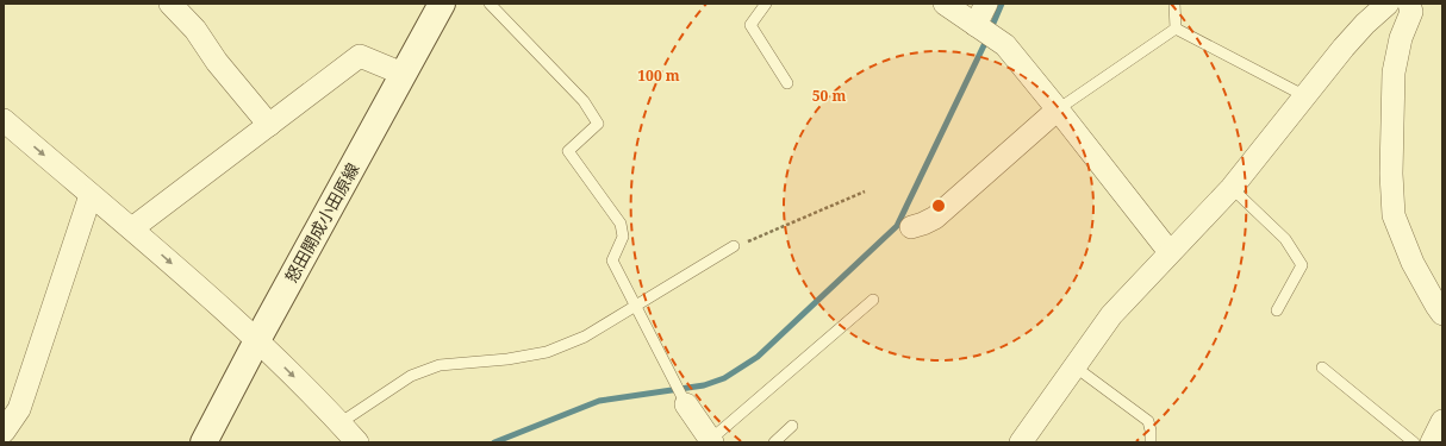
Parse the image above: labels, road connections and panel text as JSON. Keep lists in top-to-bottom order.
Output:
{
  "streets": {
    "main road": ["怒田開成小田原線"]
  },
  "rings": ["100 m", "50 m"]
}
